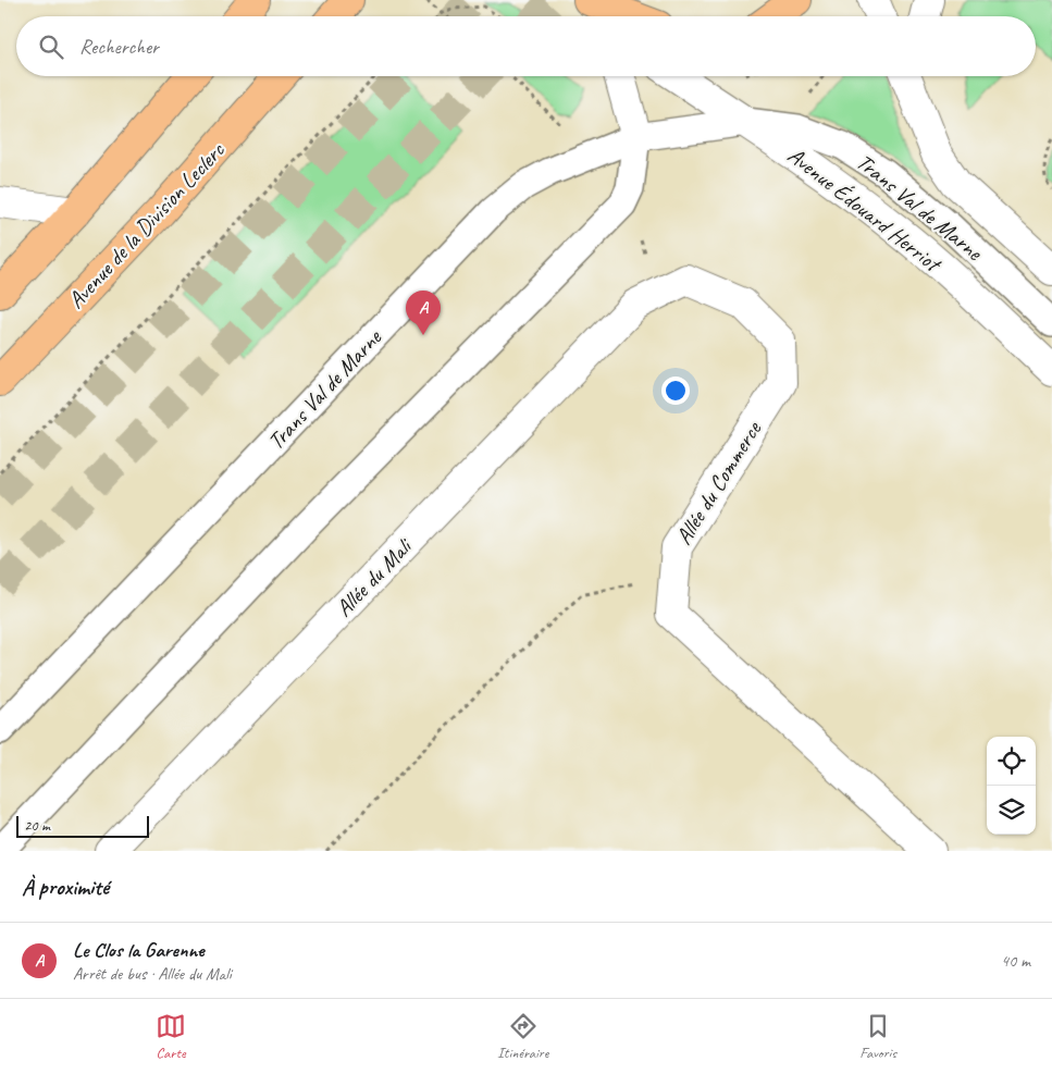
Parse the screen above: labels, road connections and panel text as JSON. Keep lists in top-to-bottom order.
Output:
{
  "streets": {
    "main road": ["Avenue de la Division Leclerc"],
    "street": ["Avenue Édouard Herriot", "Allée du Commerce", "Allée du Mali"],
    "lane": ["Trans Val de Marne"]
  },
  "crossings": [
    ["Trans Val de Marne", "Avenue Édouard Herriot"],
    ["Allée du Commerce", "Allée du Mali"]
  ],
  "scale_bar": "20 m",
  "page": {
    "search": "Rechercher",
    "pins": "A",
    "scale": "20 m",
    "heading": "À proximité",
    "list": [
      {
        "mark": "A",
        "name": "Le Clos la Garenne",
        "note": "Arrêt de bus · Allée du Mali",
        "value": "40 m"
      }
    ],
    "nav": ["Carte", "Itinéraire", "Favoris"]
  }
}
